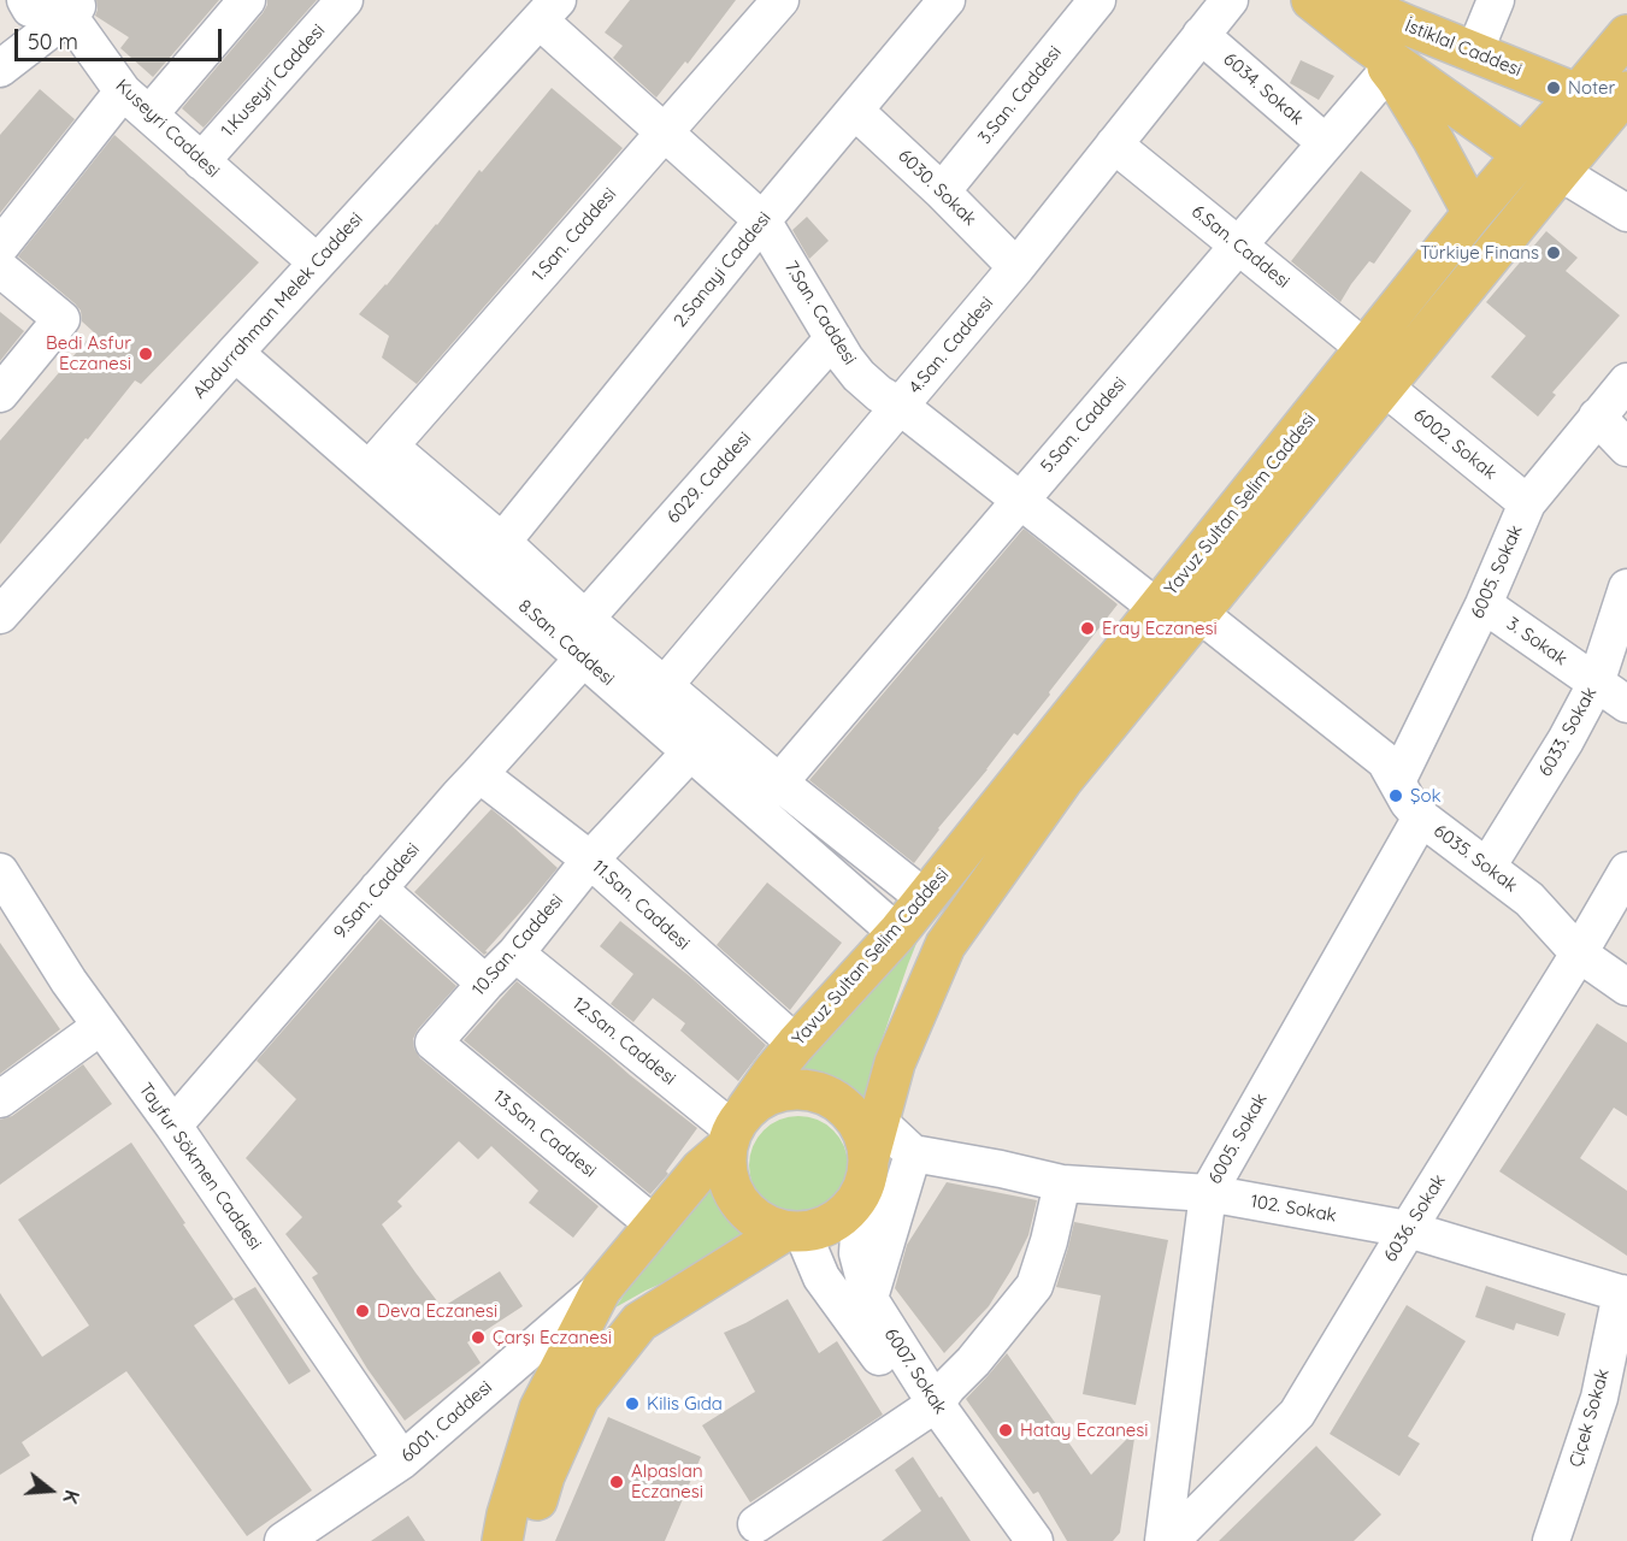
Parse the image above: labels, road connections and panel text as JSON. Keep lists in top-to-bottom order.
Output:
{
  "streets": {
    "main road": ["İstiklal Caddesi", "Yavuz Sultan Selim Caddesi"],
    "street": [
      "1.Kuseyri Caddesi",
      "6034. Sokak",
      "3.San. Caddesi",
      "Kuseyri Caddesi",
      "6030. Sokak",
      "1.San. Caddesi",
      "6.San. Caddesi",
      "2.Sanayi Caddesi",
      "Abdurrahman Melek Caddesi",
      "7.San. Caddesi",
      "4.San. Caddesi",
      "5.San. Caddesi",
      "6002. Sokak",
      "6029. Caddesi",
      "6005. Sokak",
      "3. Sokak",
      "8.San. Caddesi",
      "6033. Sokak",
      "6035. Sokak",
      "9.San. Caddesi",
      "11.San. Caddesi",
      "10.San. Caddesi",
      "12.San. Caddesi",
      "13.San. Caddesi",
      "Tayfur Sökmen Caddesi",
      "102. Sokak",
      "6036. Sokak",
      "6007. Sokak",
      "Çiçek Sokak",
      "6001. Caddesi"
    ]
  },
  "crossings": [
    ["İstiklal Caddesi", "Yavuz Sultan Selim Caddesi"],
    ["1.Kuseyri Caddesi", "Kuseyri Caddesi"],
    ["6034. Sokak", "4.San. Caddesi"],
    ["6034. Sokak", "5.San. Caddesi"],
    ["3.San. Caddesi", "6030. Sokak"],
    ["Kuseyri Caddesi", "Abdurrahman Melek Caddesi"],
    ["6030. Sokak", "2.Sanayi Caddesi"],
    ["6030. Sokak", "4.San. Caddesi"],
    ["1.San. Caddesi", "7.San. Caddesi"],
    ["1.San. Caddesi", "8.San. Caddesi"],
    ["6.San. Caddesi", "4.San. Caddesi"],
    ["6.San. Caddesi", "5.San. Caddesi"],
    ["6.San. Caddesi", "Yavuz Sultan Selim Caddesi"],
    ["2.Sanayi Caddesi", "7.San. Caddesi"],
    ["2.Sanayi Caddesi", "8.San. Caddesi"],
    ["Abdurrahman Melek Caddesi", "7.San. Caddesi"],
    ["Abdurrahman Melek Caddesi", "8.San. Caddesi"],
    ["7.San. Caddesi", "4.San. Caddesi"],
    ["7.San. Caddesi", "5.San. Caddesi"],
    ["7.San. Caddesi", "6029. Caddesi"],
    ["7.San. Caddesi", "Yavuz Sultan Selim Caddesi"],
    ["4.San. Caddesi", "8.San. Caddesi"],
    ["5.San. Caddesi", "8.San. Caddesi"],
    ["6002. Sokak", "Yavuz Sultan Selim Caddesi"],
    ["6002. Sokak", "6005. Sokak"],
    ["6029. Caddesi", "8.San. Caddesi"],
    ["Yavuz Sultan Selim Caddesi", "8.San. Caddesi"],
    ["Yavuz Sultan Selim Caddesi", "6035. Sokak"],
    ["Yavuz Sultan Selim Caddesi", "11.San. Caddesi"],
    ["Yavuz Sultan Selim Caddesi", "12.San. Caddesi"],
    ["Yavuz Sultan Selim Caddesi", "13.San. Caddesi"],
    ["Yavuz Sultan Selim Caddesi", "6007. Sokak"],
    ["Yavuz Sultan Selim Caddesi", "6001. Caddesi"],
    ["6005. Sokak", "3. Sokak"],
    ["6005. Sokak", "6035. Sokak"],
    ["6005. Sokak", "102. Sokak"],
    ["3. Sokak", "6033. Sokak"],
    ["8.San. Caddesi", "9.San. Caddesi"],
    ["8.San. Caddesi", "10.San. Caddesi"],
    ["6033. Sokak", "6035. Sokak"],
    ["6035. Sokak", "6036. Sokak"],
    ["9.San. Caddesi", "11.San. Caddesi"],
    ["9.San. Caddesi", "Tayfur Sökmen Caddesi"],
    ["11.San. Caddesi", "10.San. Caddesi"],
    ["10.San. Caddesi", "12.San. Caddesi"],
    ["10.San. Caddesi", "13.San. Caddesi"],
    ["12.San. Caddesi", "6007. Sokak"],
    ["Tayfur Sökmen Caddesi", "6001. Caddesi"],
    ["102. Sokak", "6036. Sokak"],
    ["102. Sokak", "Çiçek Sokak"]
  ],
  "places": [
    "Noter",
    "Türkiye Finans",
    "Bedi Asfur Eczanesi",
    "Eray Eczanesi",
    "Şok",
    "Deva Eczanesi",
    "Çarşı Eczanesi",
    "Kilis Gıda",
    "Hatay Eczanesi",
    "Alpaslan Eczanesi"
  ],
  "scale_bar": "50 m",
  "north": "right"
}
